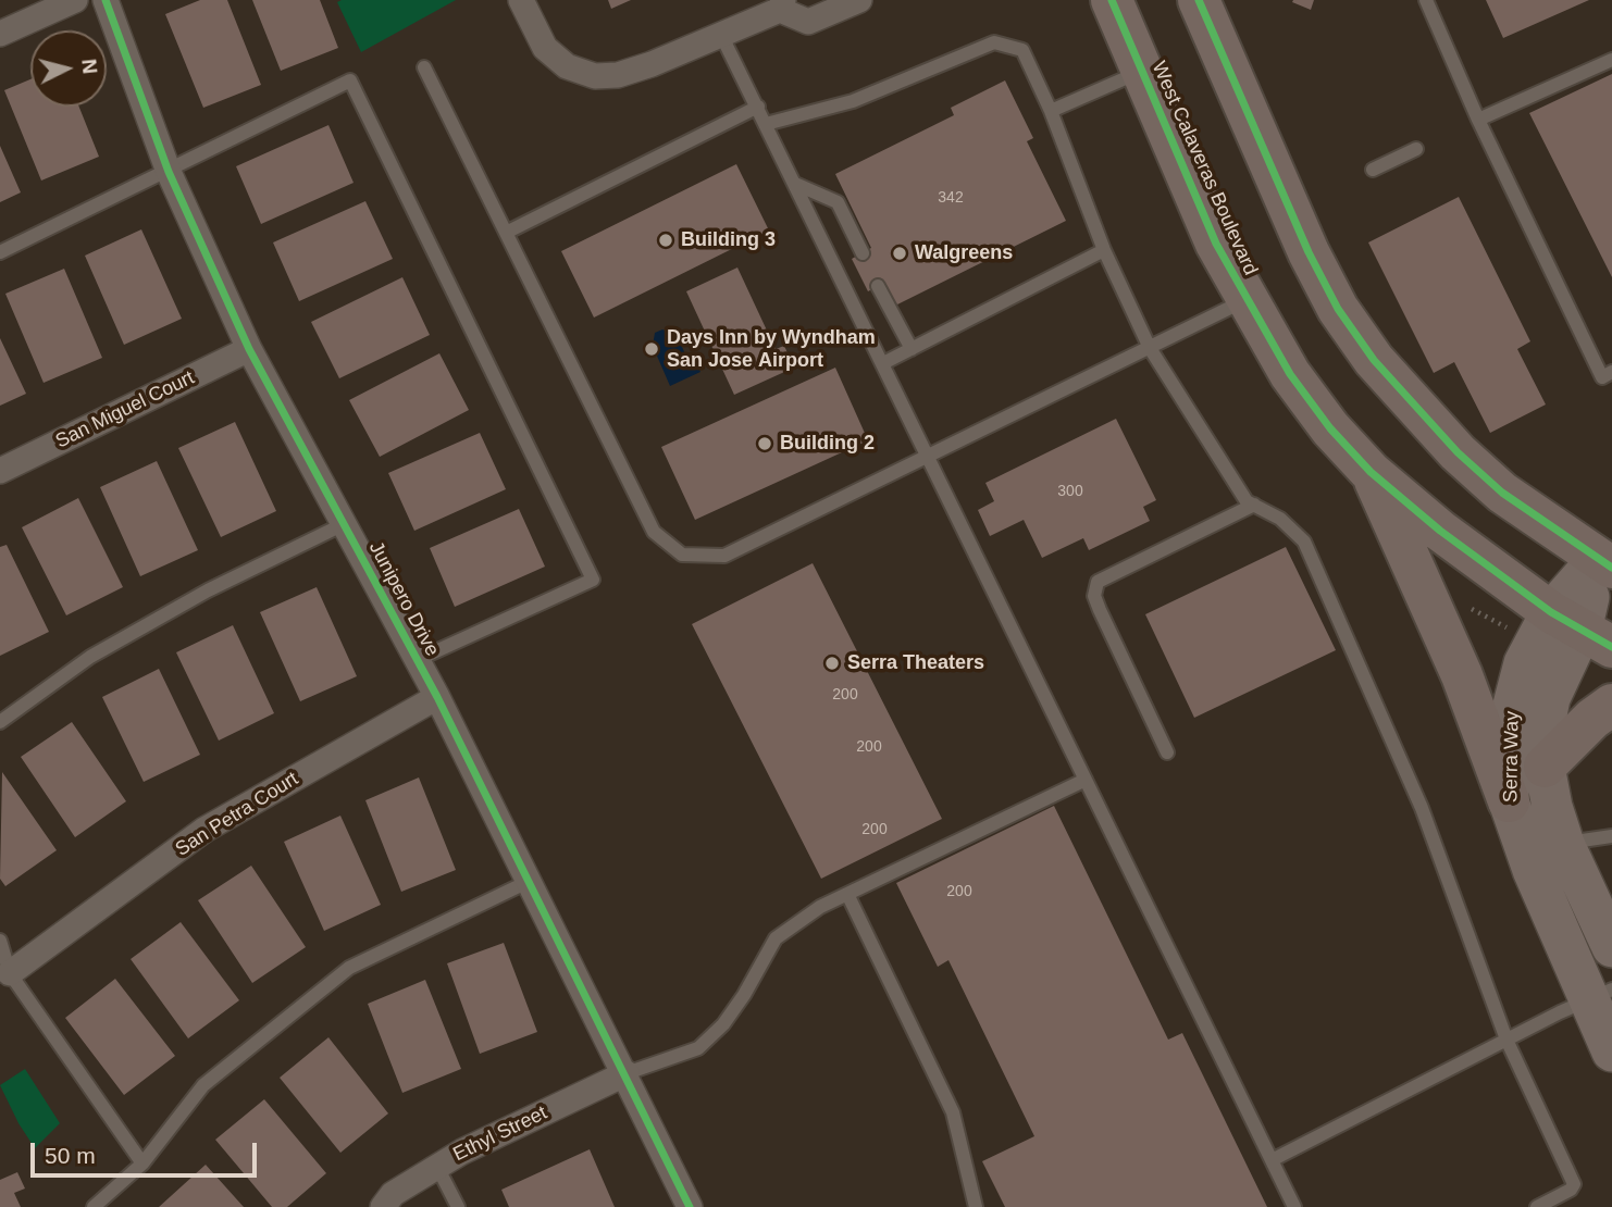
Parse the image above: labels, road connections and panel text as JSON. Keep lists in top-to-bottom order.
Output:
{
  "streets": {
    "highway": ["West Calaveras Boulevard"],
    "main road": ["Serra Way"],
    "street": [
      "San Miguel Court",
      "Junipero Drive",
      "San Petra Court",
      "Ethyl Street"
    ]
  },
  "crossings": [
    ["West Calaveras Boulevard", "Serra Way"],
    ["San Miguel Court", "Junipero Drive"],
    ["Junipero Drive", "San Petra Court"],
    ["Junipero Drive", "Ethyl Street"]
  ],
  "places": [
    "Building 3",
    "Walgreens",
    "Days Inn by Wyndham San Jose Airport",
    "Building 2",
    "Serra Theaters"
  ],
  "house_numbers": [
    "342",
    "300",
    "200",
    "200",
    "200",
    "200"
  ],
  "scale_bar": "50 m",
  "north": "right"
}
